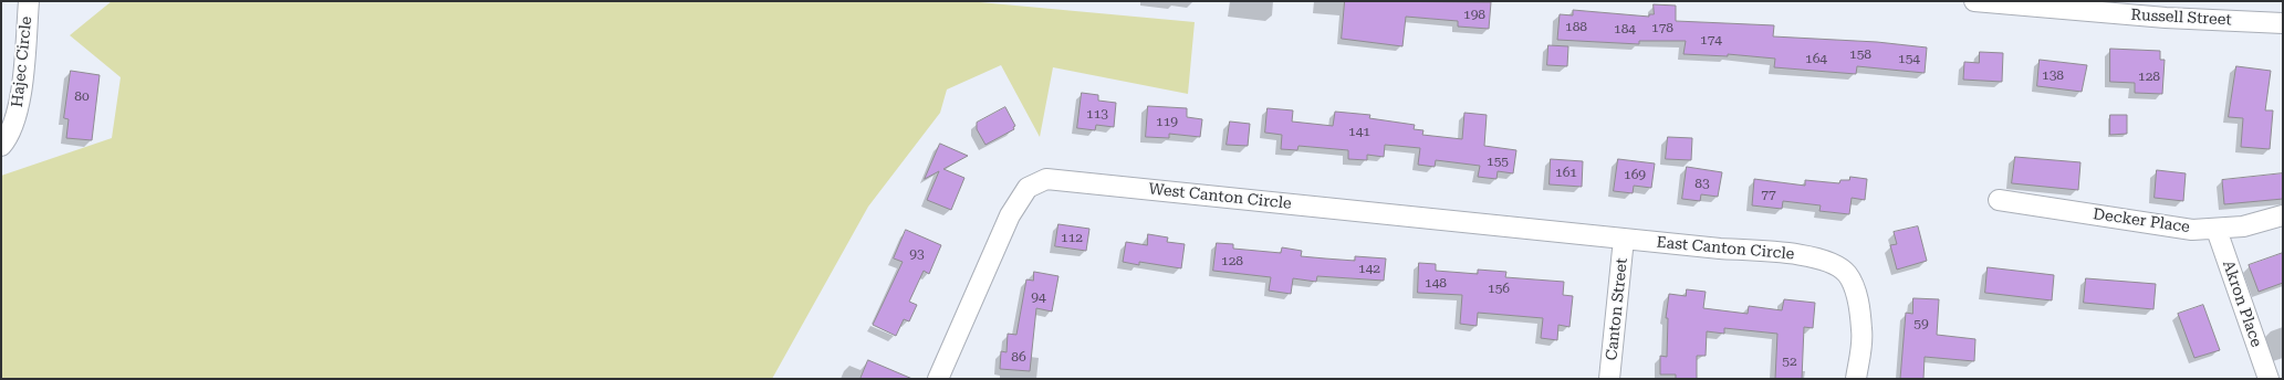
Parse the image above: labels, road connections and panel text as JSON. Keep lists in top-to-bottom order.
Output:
{
  "streets": {
    "street": [
      "Russell Street",
      "Hajec Circle",
      "West Canton Circle",
      "Decker Place",
      "East Canton Circle",
      "Akron Place",
      "Canton Street"
    ]
  },
  "crossings": [
    ["West Canton Circle", "East Canton Circle"],
    ["West Canton Circle", "Canton Street"],
    ["Decker Place", "Akron Place"],
    ["East Canton Circle", "Canton Street"]
  ],
  "house_numbers": [
    "198",
    "188",
    "178",
    "184",
    "174",
    "158",
    "164",
    "154",
    "138",
    "128",
    "80",
    "113",
    "119",
    "141",
    "155",
    "161",
    "169",
    "83",
    "77",
    "112",
    "93",
    "128",
    "142",
    "148",
    "156",
    "94",
    "59",
    "86",
    "52"
  ]
}
